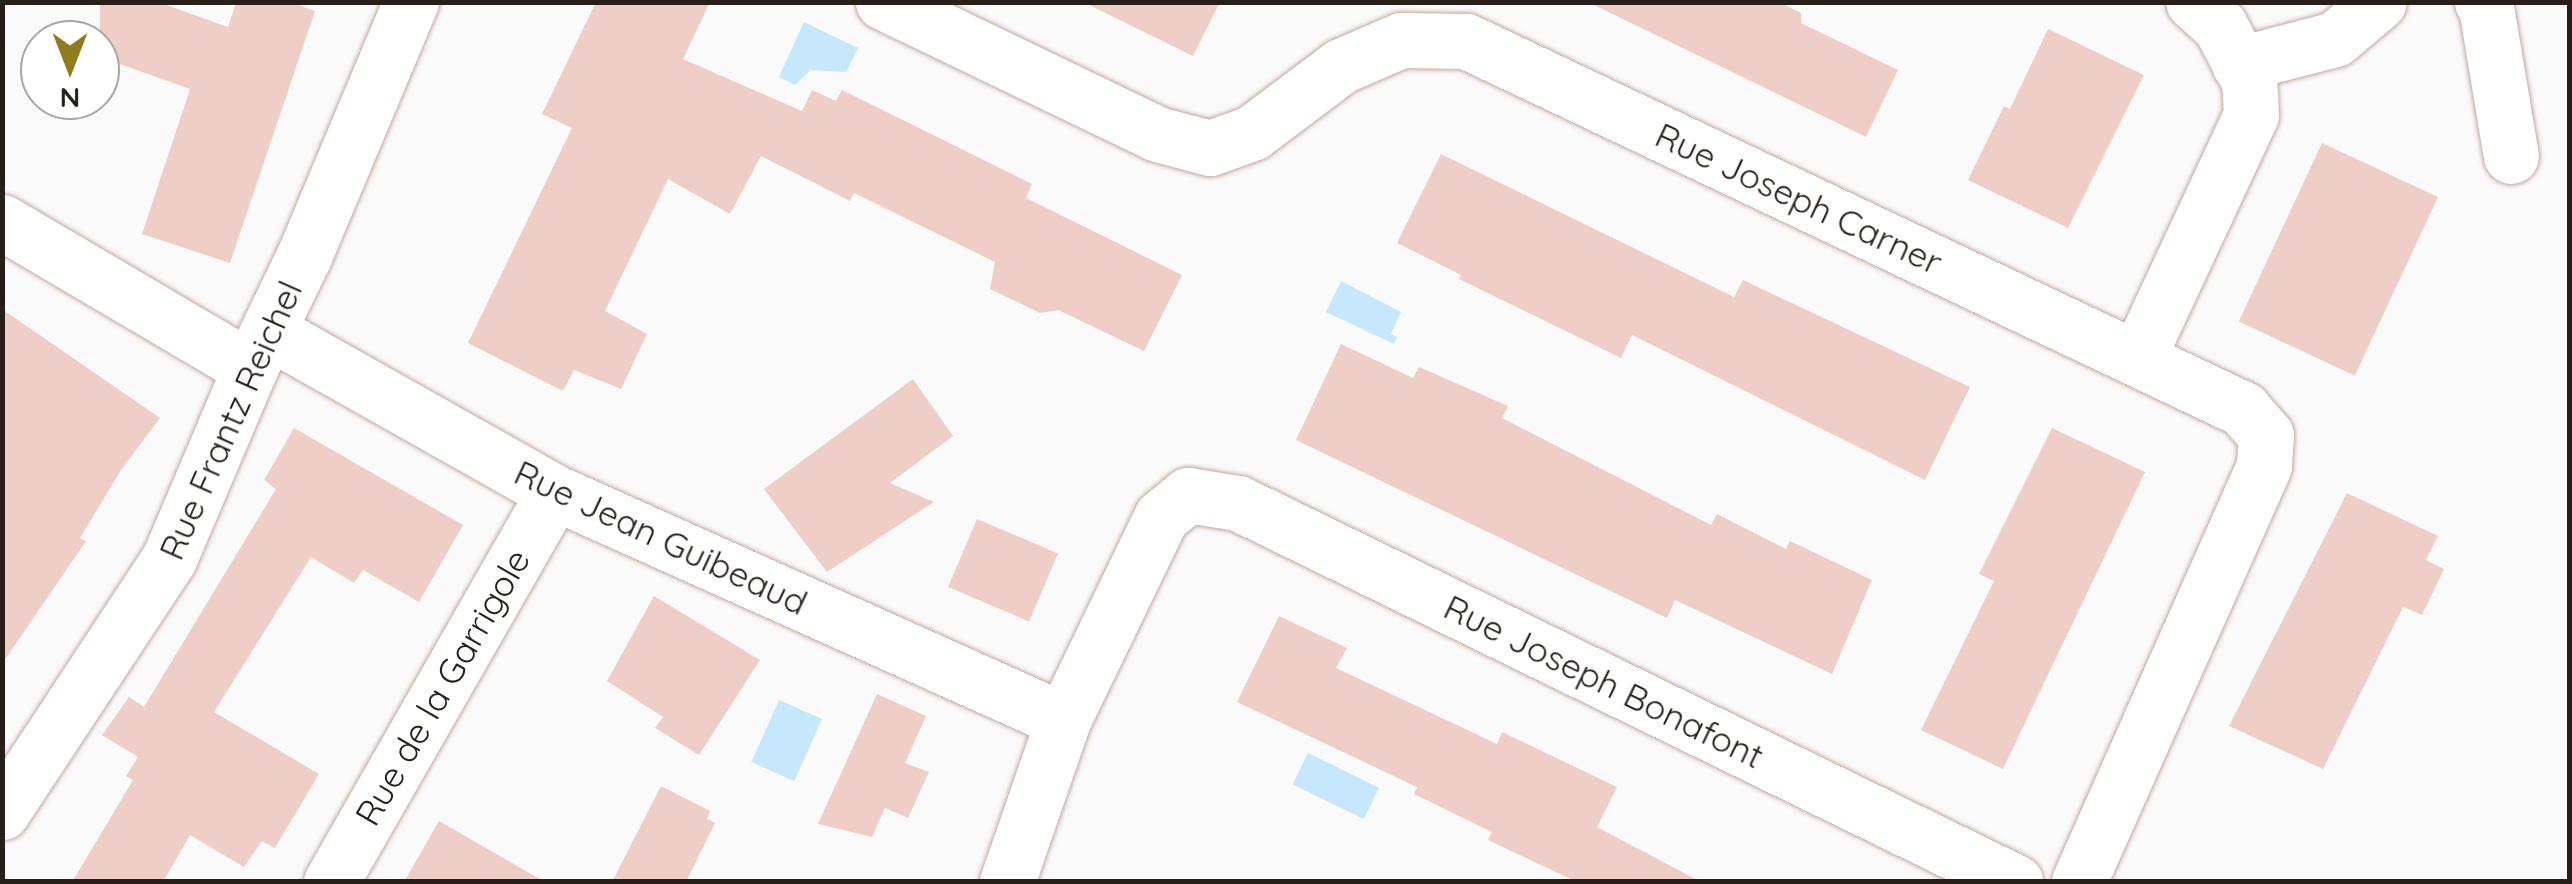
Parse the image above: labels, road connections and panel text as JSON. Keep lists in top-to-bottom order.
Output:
{
  "streets": {
    "street": [
      "Rue Joseph Carner",
      "Rue Frantz Reichel",
      "Rue Jean Guibeaud",
      "Rue Joseph Bonafont",
      "Rue de la Garrigole"
    ]
  },
  "crossings": [
    ["Rue Frantz Reichel", "Rue Jean Guibeaud"],
    ["Rue Jean Guibeaud", "Rue Joseph Bonafont"],
    ["Rue Jean Guibeaud", "Rue de la Garrigole"]
  ],
  "north": "bottom"
}
